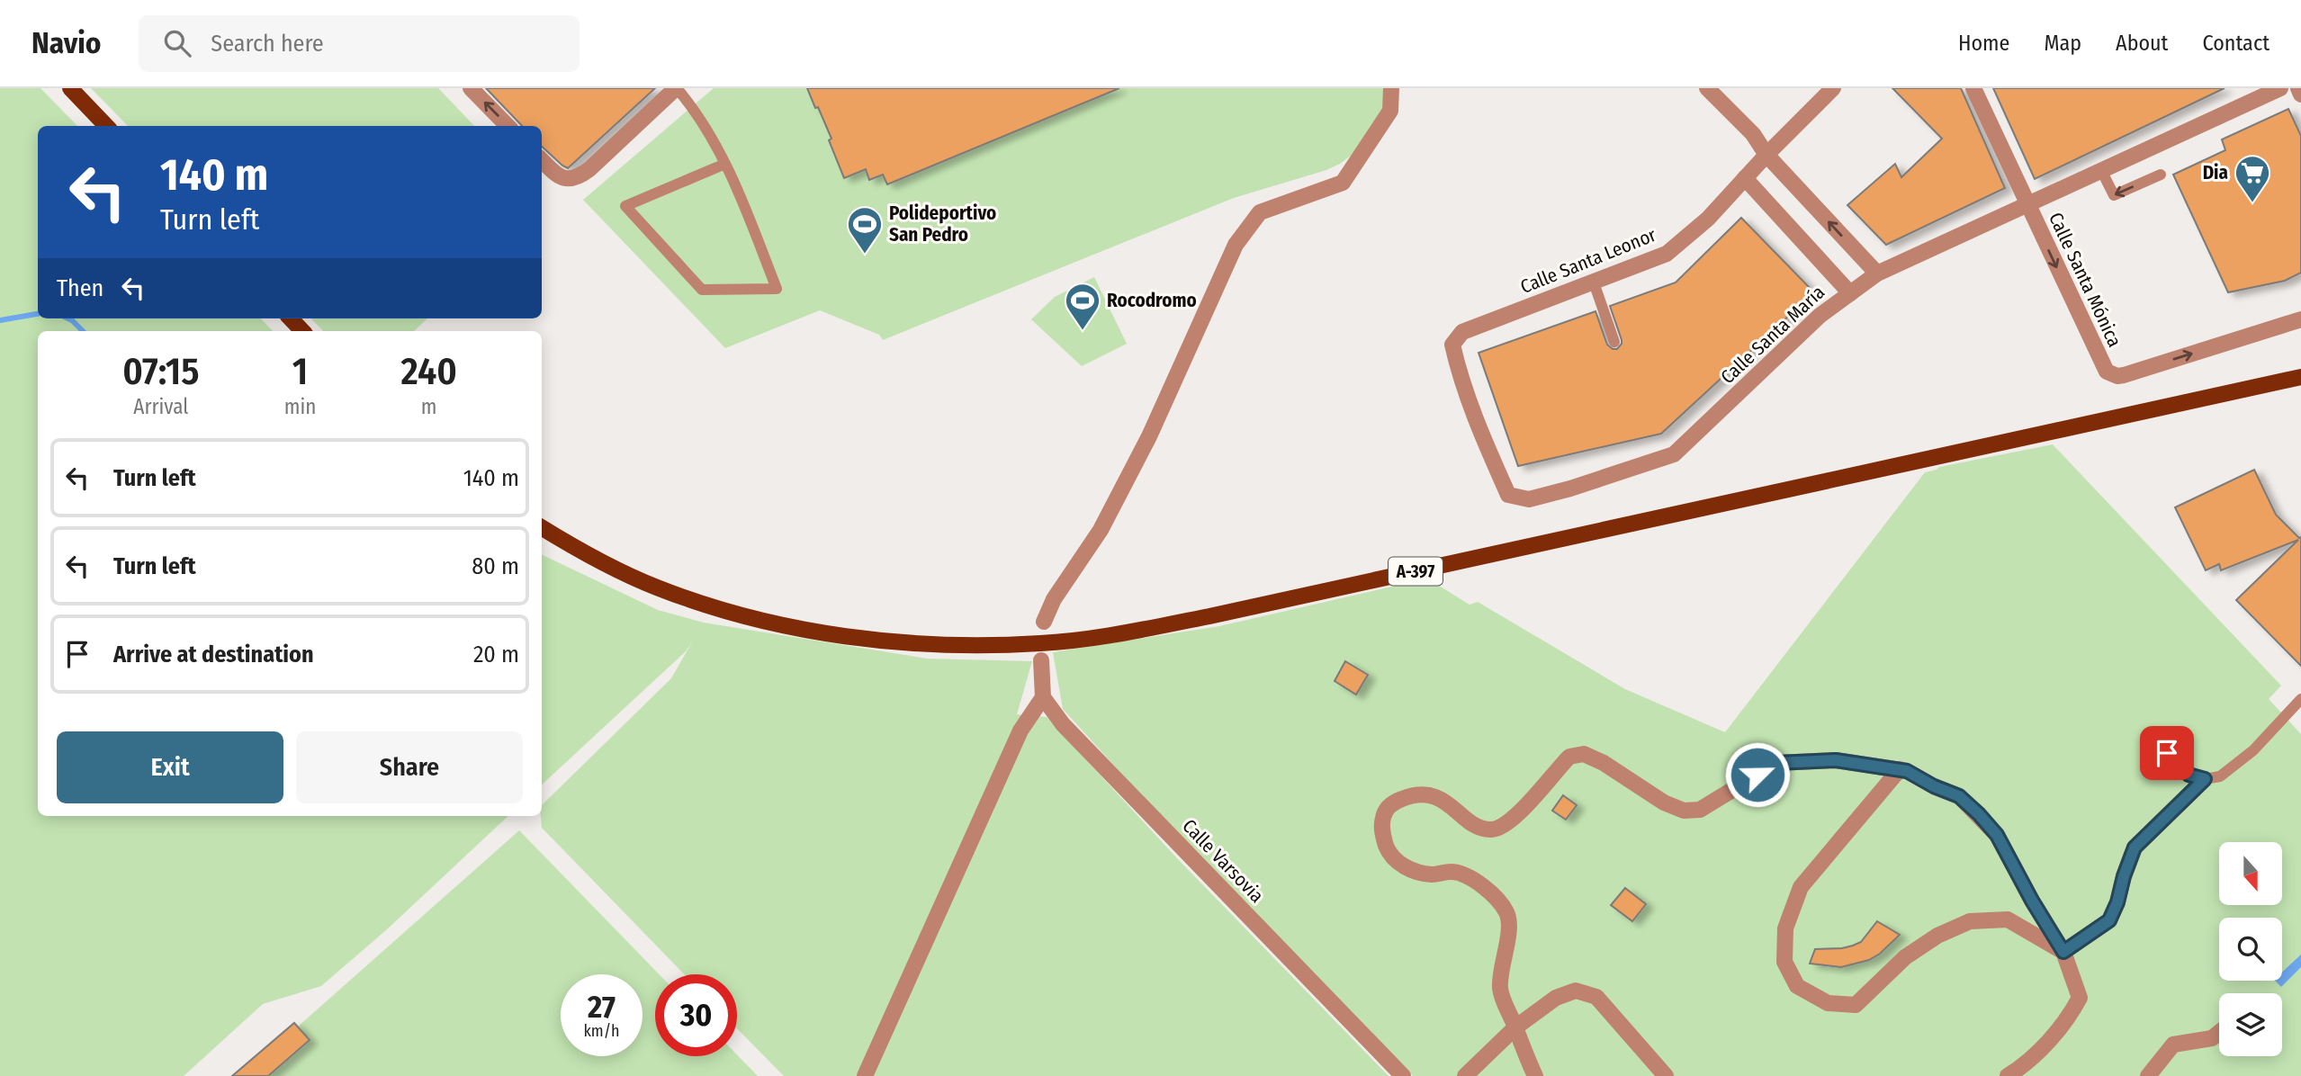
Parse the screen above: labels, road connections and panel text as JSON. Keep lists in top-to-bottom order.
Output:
{
  "streets": {
    "main road": ["A-397"],
    "street": [
      "Calle Santa Leonor",
      "Calle Santa Mónica",
      "Calle Santa María",
      "Calle Varsovia"
    ]
  },
  "crossings": [
    ["Calle Santa Leonor", "Calle Santa María"],
    ["Calle Santa Mónica", "Calle Santa María"]
  ],
  "places": {
    "supermarket": ["Dia"],
    "sports": ["Polideportivo San Pedro", "Rocodromo"]
  },
  "north": "bottom",
  "page": {
    "header": "Navio",
    "search": "Search here",
    "nav": [
      "Home",
      "Map",
      "About",
      "Contact"
    ],
    "turn": ["140 m", "Turn left"],
    "then": "Then",
    "eta": [
      "07:15",
      "Arrival",
      "1",
      "min",
      "240",
      "m"
    ],
    "list": [
      {
        "name": "Turn left",
        "value": "140 m"
      },
      {
        "name": "Turn left",
        "value": "80 m"
      },
      {
        "name": "Arrive at destination",
        "value": "20 m"
      }
    ],
    "buttons": ["Exit", "Share"],
    "speed": "27 km/h",
    "limit": "30"
  }
}
